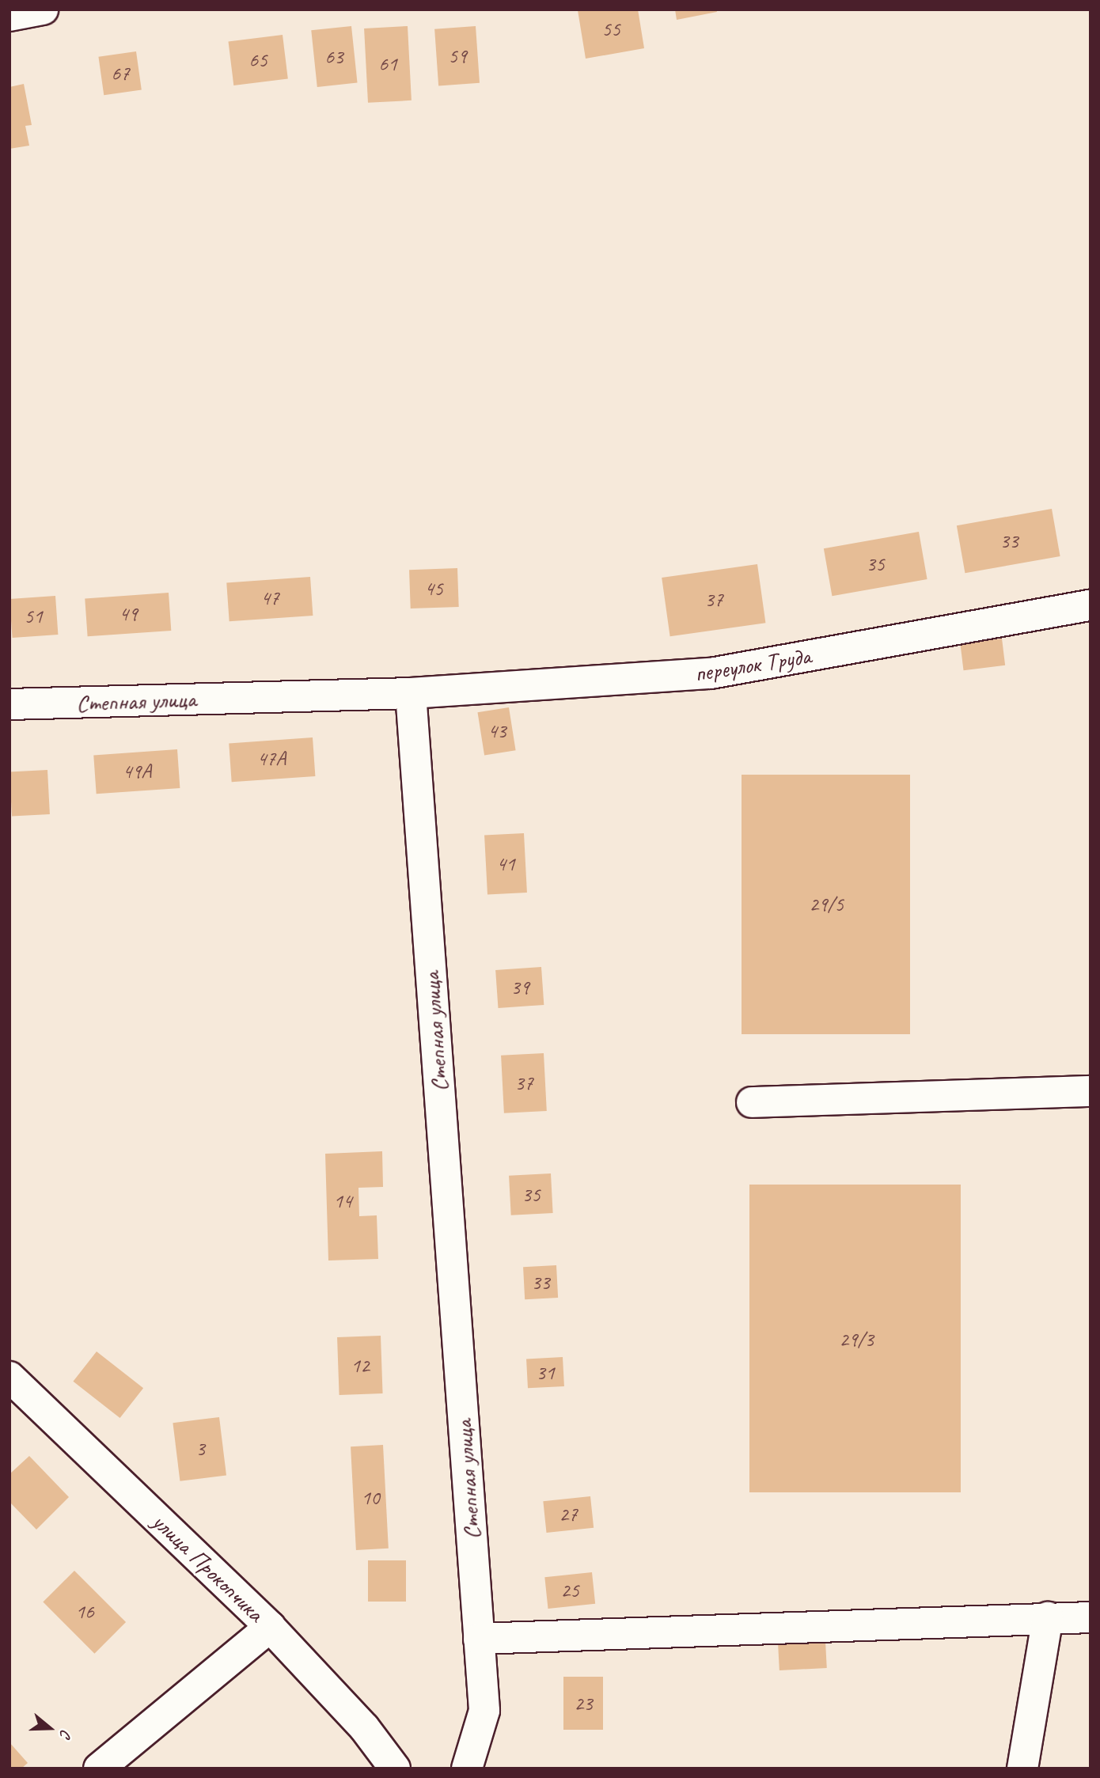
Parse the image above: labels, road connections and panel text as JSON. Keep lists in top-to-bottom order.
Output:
{
  "streets": {
    "street": ["переулок Труда", "Степная улица", "улица Прокопчика"]
  },
  "crossings": [
    ["переулок Труда", "Степная улица"]
  ],
  "house_numbers": [
    "55",
    "59",
    "63",
    "65",
    "61",
    "67",
    "33",
    "35",
    "45",
    "47",
    "37",
    "49",
    "51",
    "43",
    "47А",
    "49А",
    "41",
    "29/5",
    "39",
    "37",
    "35",
    "14",
    "33",
    "29/3",
    "12",
    "31",
    "3",
    "10",
    "27",
    "25",
    "16",
    "23"
  ],
  "north": "right"
}
